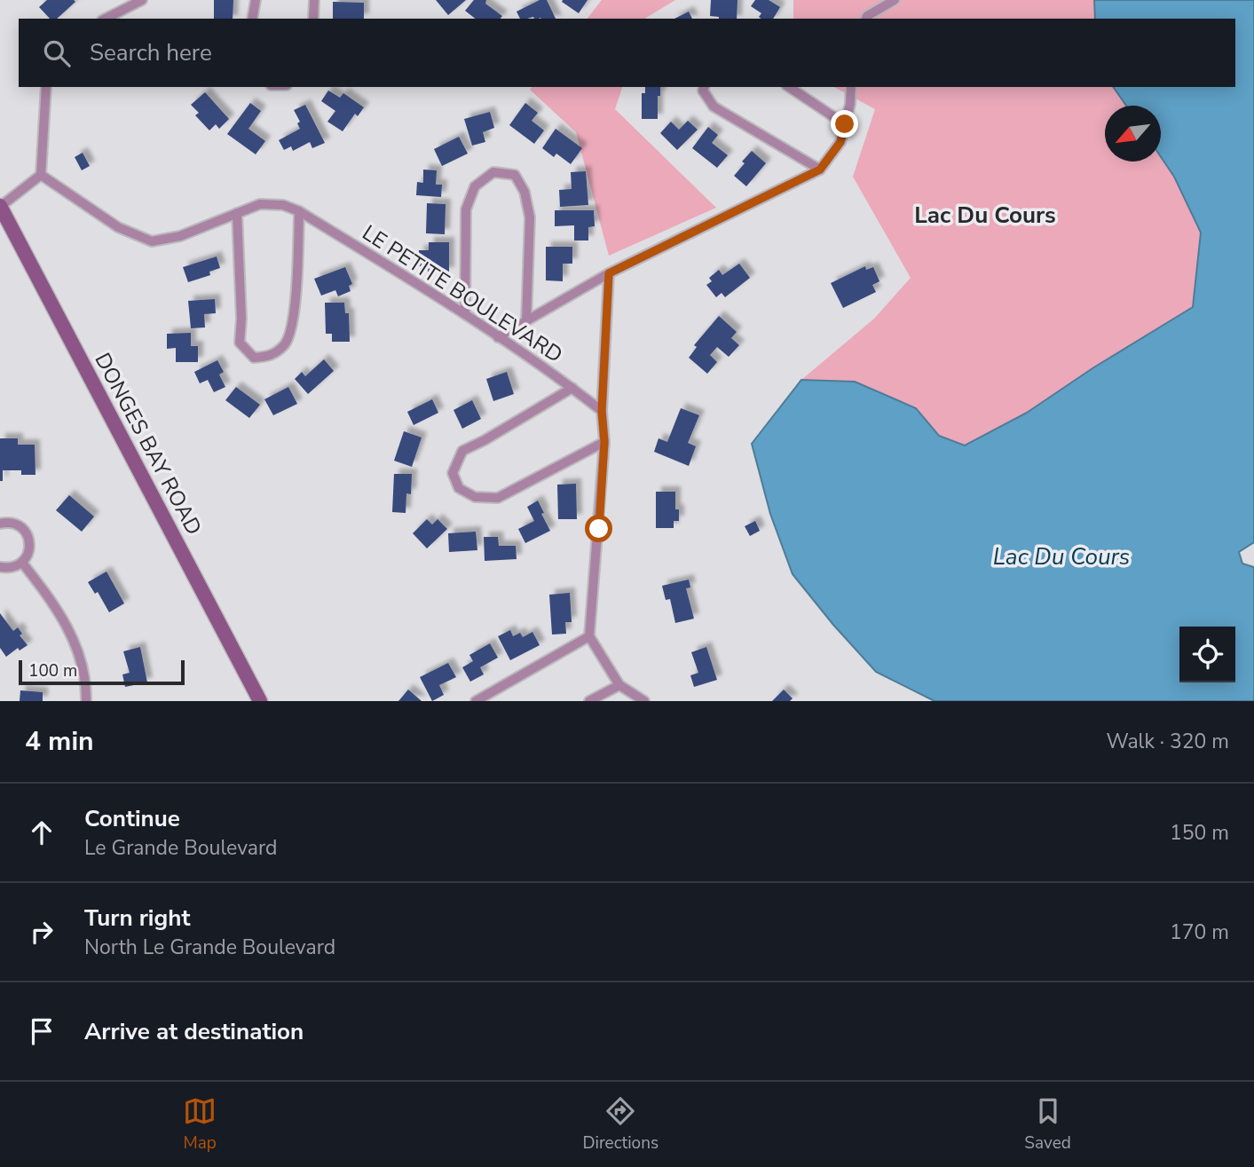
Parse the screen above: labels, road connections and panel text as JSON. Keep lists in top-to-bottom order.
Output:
{
  "streets": {
    "street": ["LE PETITE BOULEVARD", "DONGES BAY ROAD"]
  },
  "districts": ["Lac Du Cours"],
  "water": ["Lac Du Cours"],
  "scale_bar": "100 m",
  "north": "bottom left",
  "page": {
    "search": "Search here",
    "scale": "100 m",
    "heading": ["4 min", "Walk · 320 m"],
    "list": [
      ["Continue", "Le Grande Boulevard", "150 m"],
      ["Turn right", "North Le Grande Boulevard", "170 m"],
      "Arrive at destination"
    ],
    "nav": ["Map", "Directions", "Saved"]
  }
}
